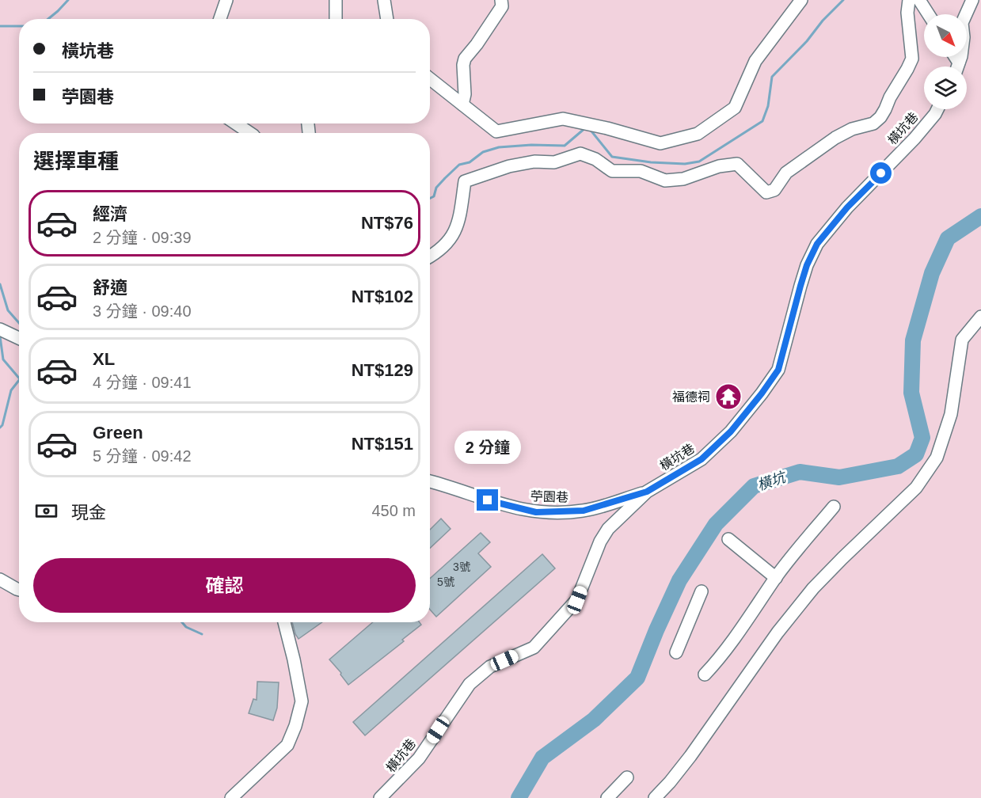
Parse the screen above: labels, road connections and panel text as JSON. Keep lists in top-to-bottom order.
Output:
{
  "streets": {
    "street": ["橫坑巷", "苧園巷"]
  },
  "crossings": [
    ["橫坑巷", "苧園巷"]
  ],
  "water": ["橫坑"],
  "places": {
    "temple": ["福德祠"]
  },
  "house_numbers": ["3號", "5號"],
  "north": "bottom right",
  "page": {
    "banner": ["橫坑巷", "苧園巷"],
    "heading": "選擇車種",
    "list": [
      {
        "name": "經濟",
        "note": "2 分鐘 · 09:39",
        "value": "NT$76"
      },
      {
        "name": "舒適",
        "note": "3 分鐘 · 09:40",
        "value": "NT$102"
      },
      {
        "name": "XL",
        "note": "4 分鐘 · 09:41",
        "value": "NT$129"
      },
      {
        "name": "Green",
        "note": "5 分鐘 · 09:42",
        "value": "NT$151"
      }
    ],
    "bubble": "2 分鐘",
    "pay": ["現金", "450 m"],
    "buttons": "確認"
  }
}
